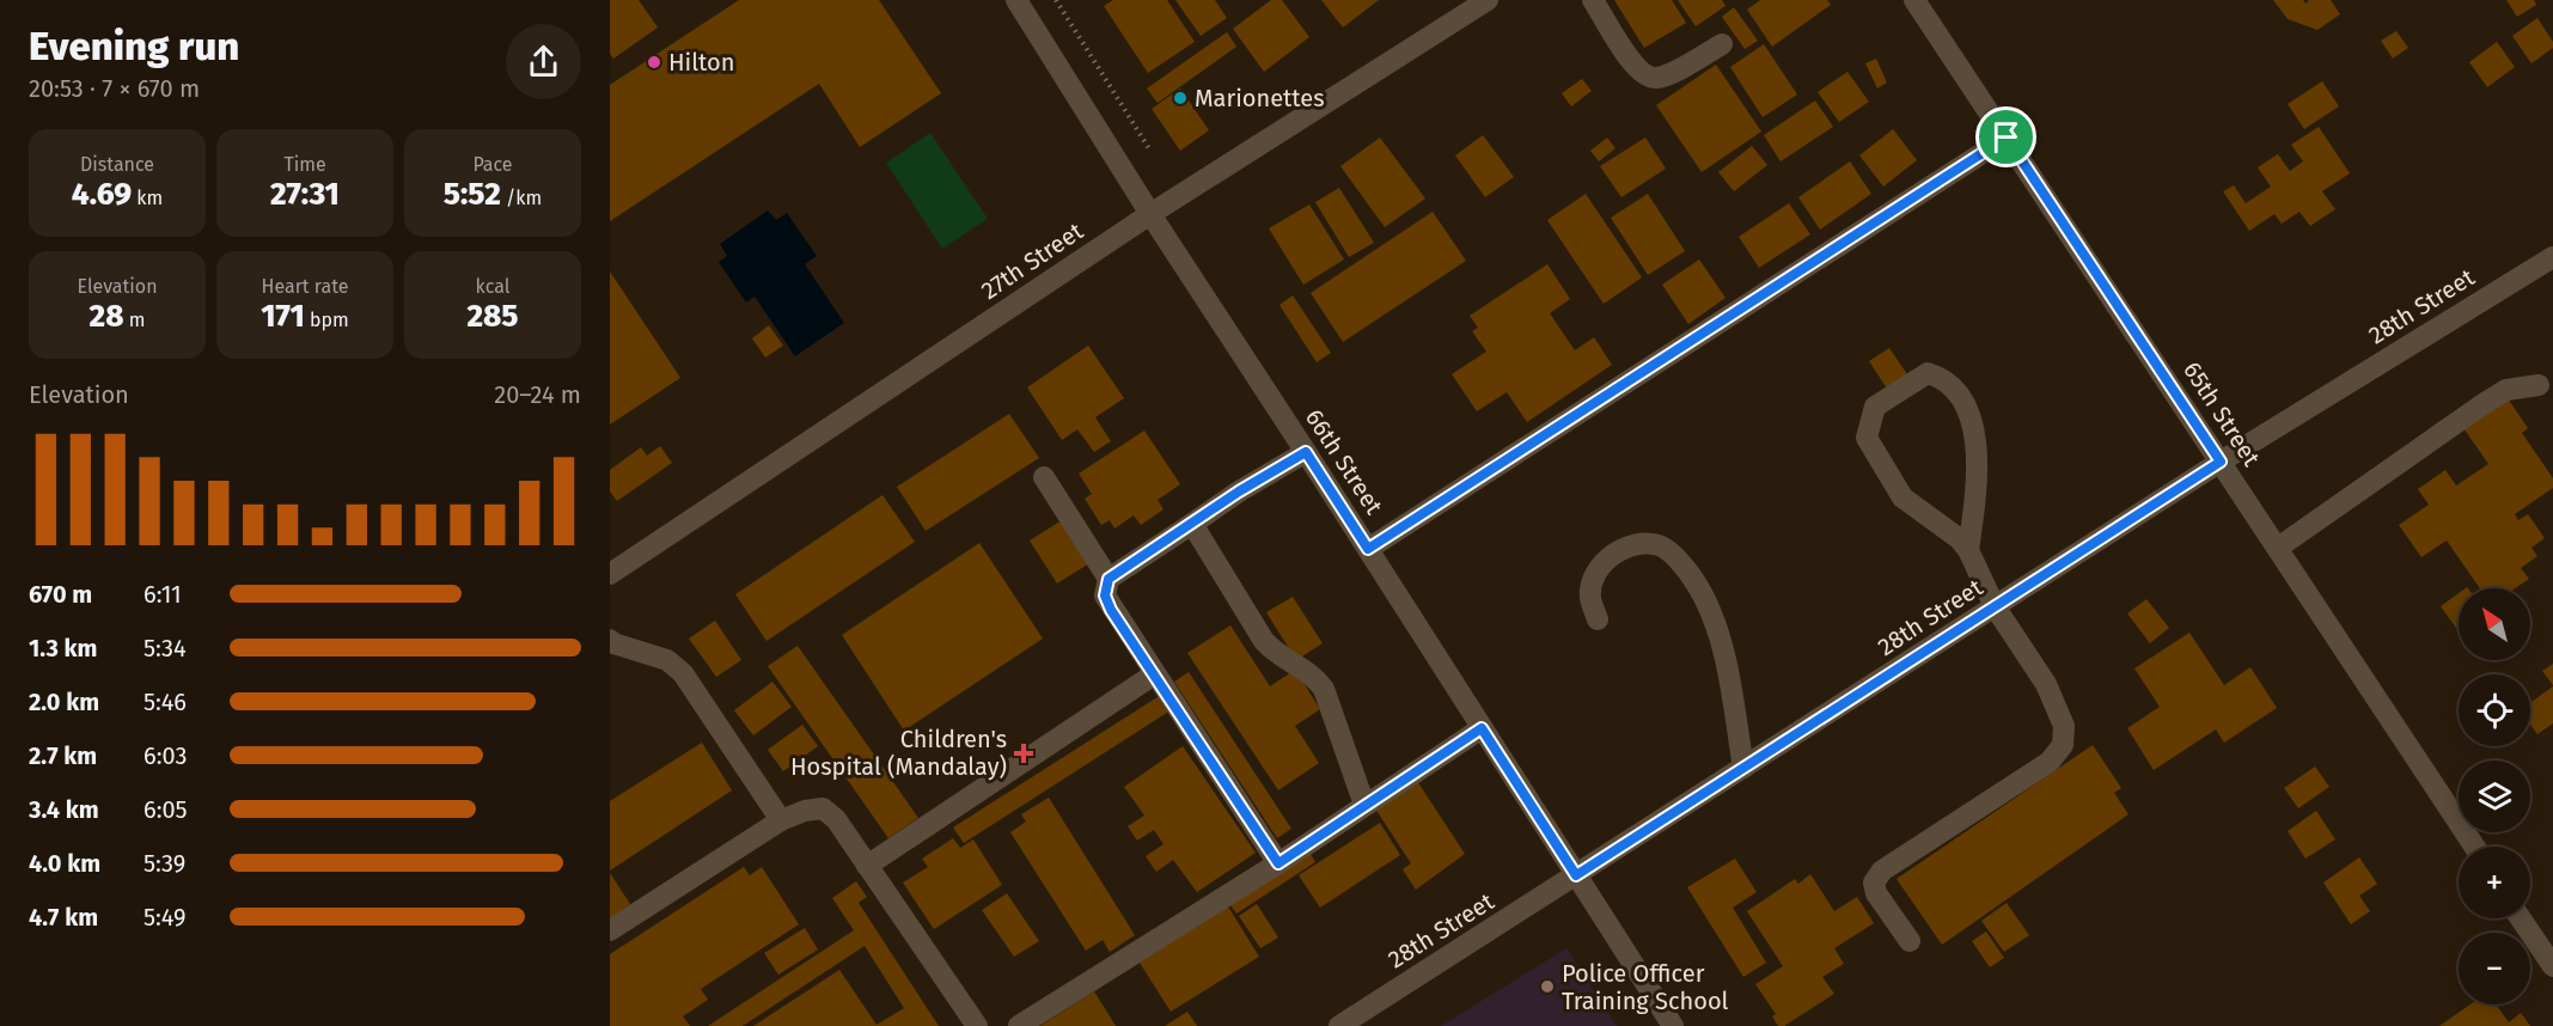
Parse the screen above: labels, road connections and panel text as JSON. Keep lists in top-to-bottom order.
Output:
{
  "streets": {
    "street": [
      "27th Street",
      "28th Street",
      "65th Street",
      "66th Street"
    ]
  },
  "crossings": [
    ["27th Street", "66th Street"],
    ["28th Street", "65th Street"],
    ["28th Street", "66th Street"]
  ],
  "places": {
    "other": ["Hilton", "Marionettes", "Police Officer Training School"],
    "health": ["Children's Hospital (Mandalay)"]
  },
  "north": "top left",
  "page": {
    "heading": ["Evening run", "20:53 · 7 × 670 m"],
    "stats": [
      ["Distance", "4.69 km"],
      ["Time", "27:31"],
      ["Pace", "5:52 /km"],
      ["Elevation", "28 m"],
      ["Heart rate", "171 bpm"],
      ["kcal", "285"]
    ],
    "chart": ["Elevation", "20–24 m"],
    "list": [
      {
        "name": "670 m",
        "note": "6:11"
      },
      {
        "name": "1.3 km",
        "note": "5:34"
      },
      {
        "name": "2.0 km",
        "note": "5:46"
      },
      {
        "name": "2.7 km",
        "note": "6:03"
      },
      {
        "name": "3.4 km",
        "note": "6:05"
      },
      {
        "name": "4.0 km",
        "note": "5:39"
      },
      {
        "name": "4.7 km",
        "note": "5:49"
      }
    ],
    "map_buttons": ["+", "−"]
  }
}
